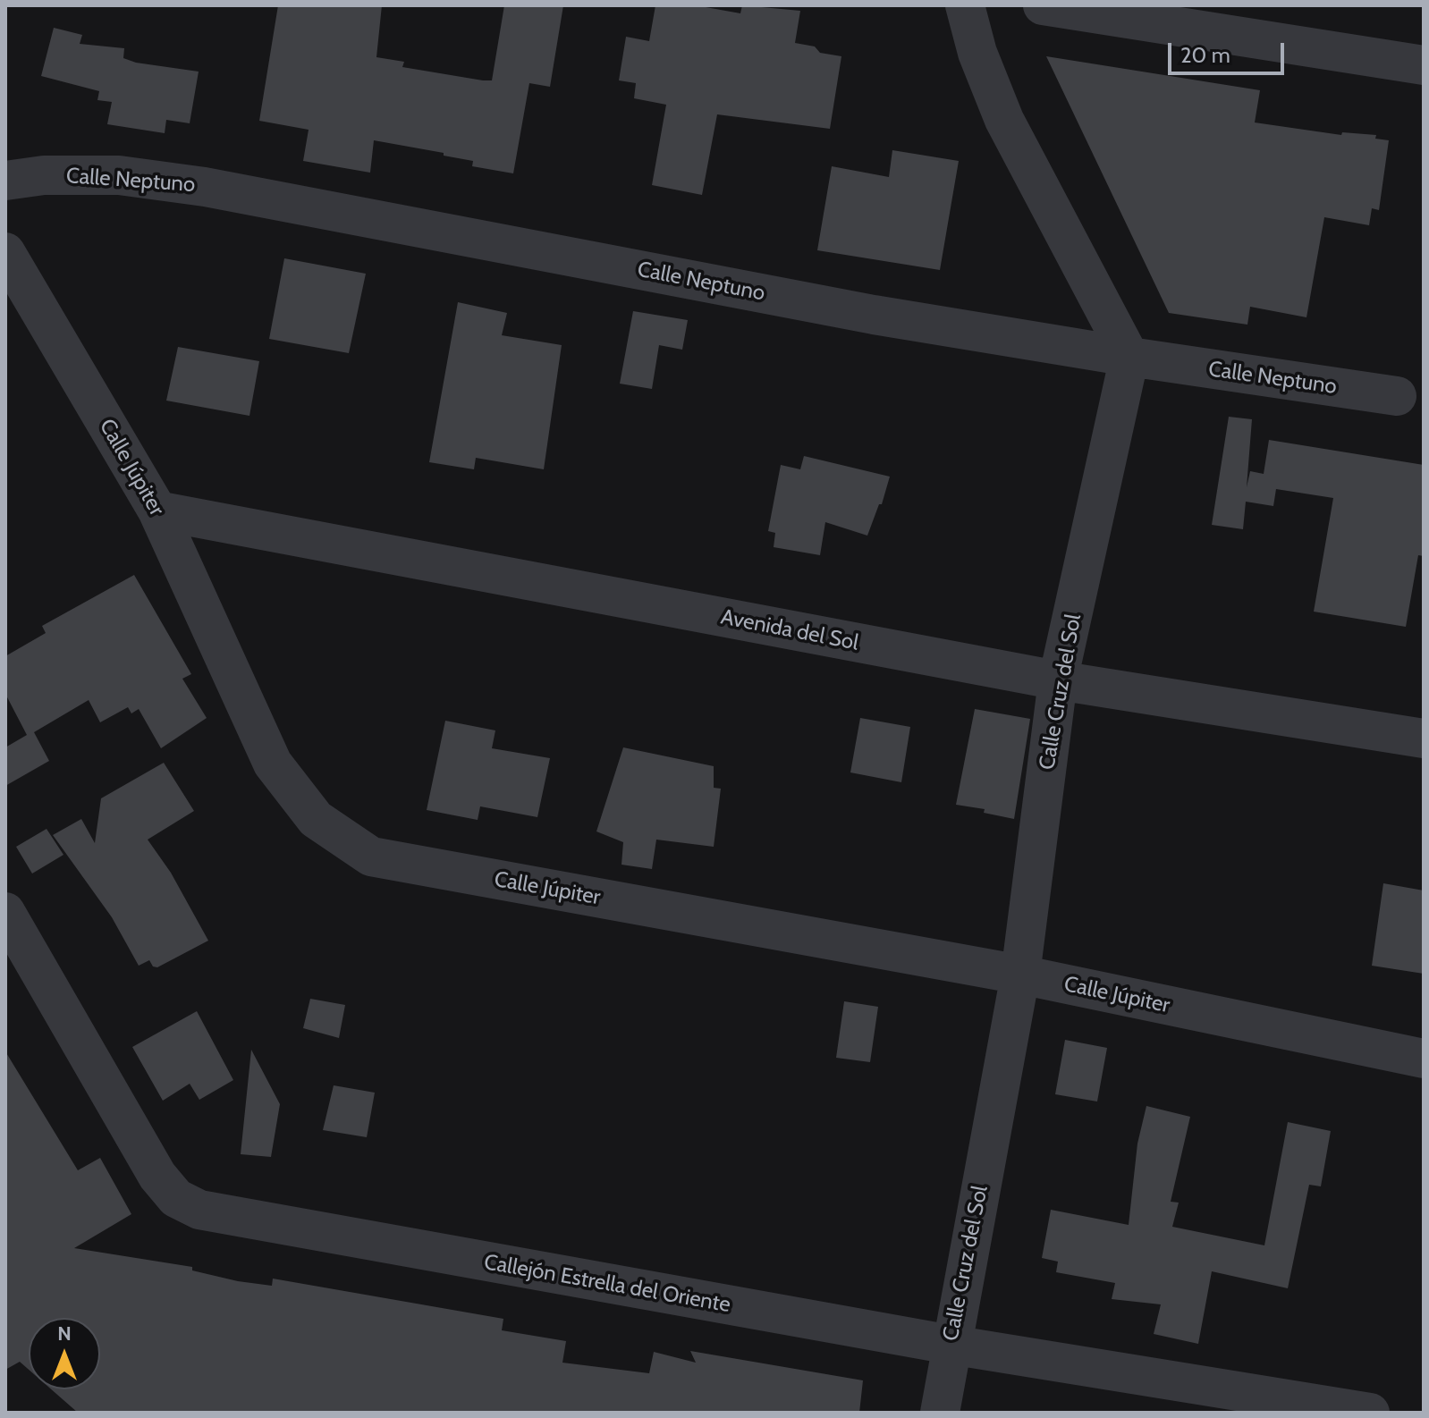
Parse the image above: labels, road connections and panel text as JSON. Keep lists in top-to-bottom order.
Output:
{
  "streets": {
    "street": [
      "Calle Neptuno",
      "Calle Júpiter",
      "Avenida del Sol",
      "Calle Cruz del Sol",
      "Callejón Estrella del Oriente"
    ]
  },
  "crossings": [
    ["Calle Neptuno", "Calle Cruz del Sol"],
    ["Calle Júpiter", "Avenida del Sol"],
    ["Calle Júpiter", "Calle Cruz del Sol"],
    ["Avenida del Sol", "Calle Cruz del Sol"],
    ["Calle Cruz del Sol", "Callejón Estrella del Oriente"]
  ],
  "scale_bar": "20 m",
  "north": "top"
}
